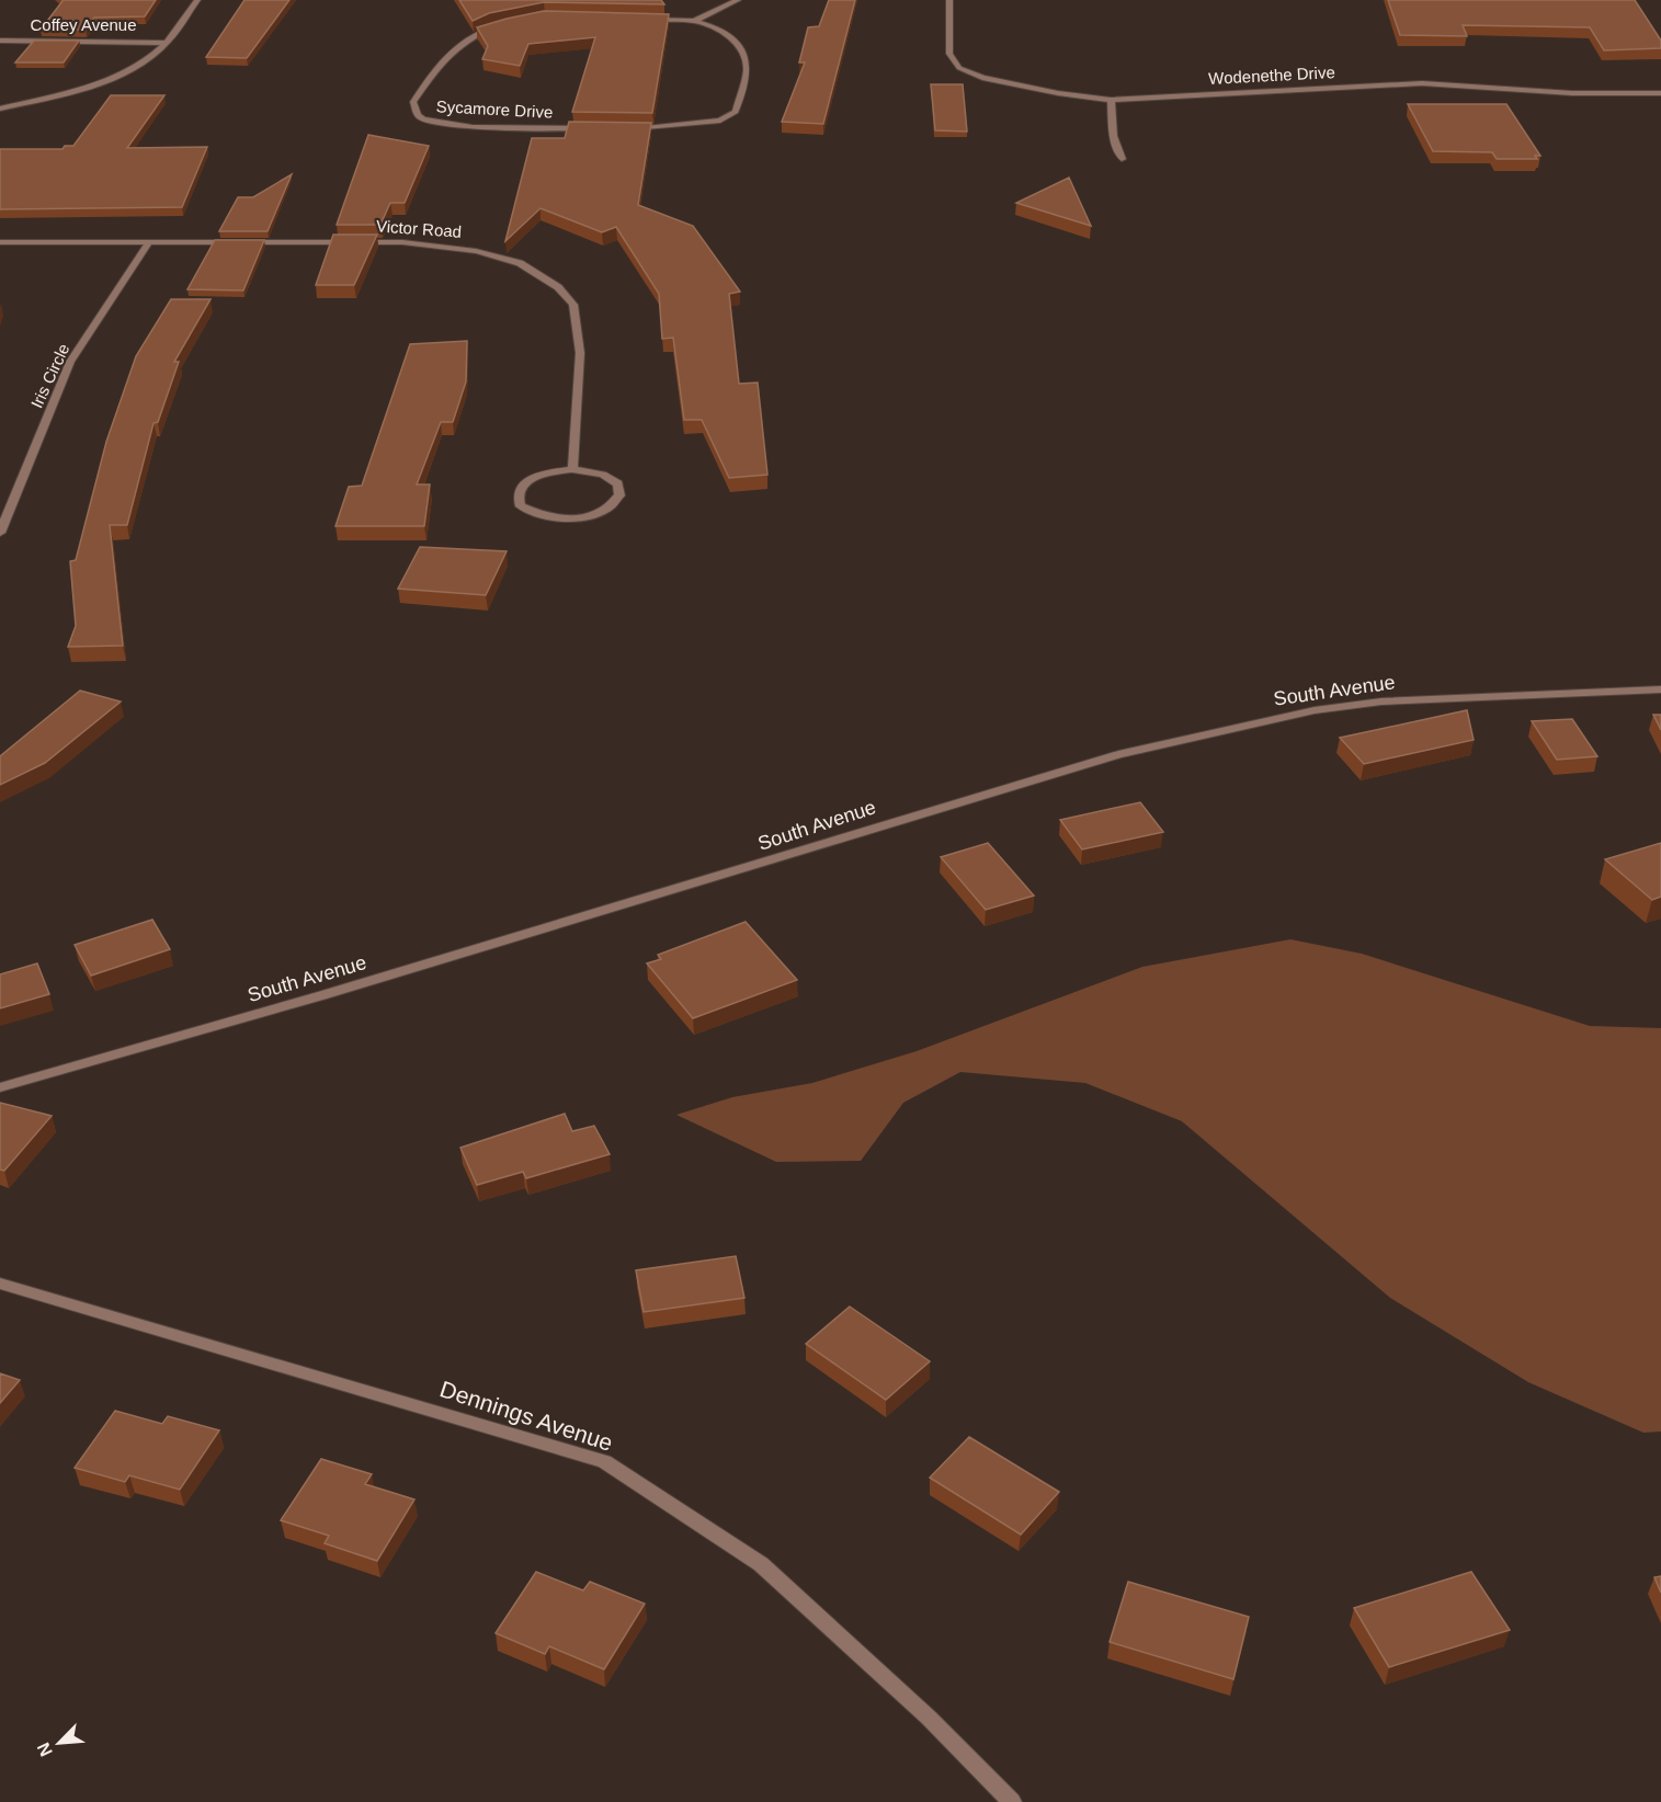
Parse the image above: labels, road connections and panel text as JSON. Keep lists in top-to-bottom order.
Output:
{
  "streets": {
    "street": [
      "Coffey Avenue",
      "Wodenethe Drive",
      "Sycamore Drive",
      "Victor Road",
      "Iris Circle",
      "South Avenue",
      "Dennings Avenue"
    ]
  },
  "crossings": [
    ["Victor Road", "Iris Circle"]
  ],
  "north": "bottom left"
}
